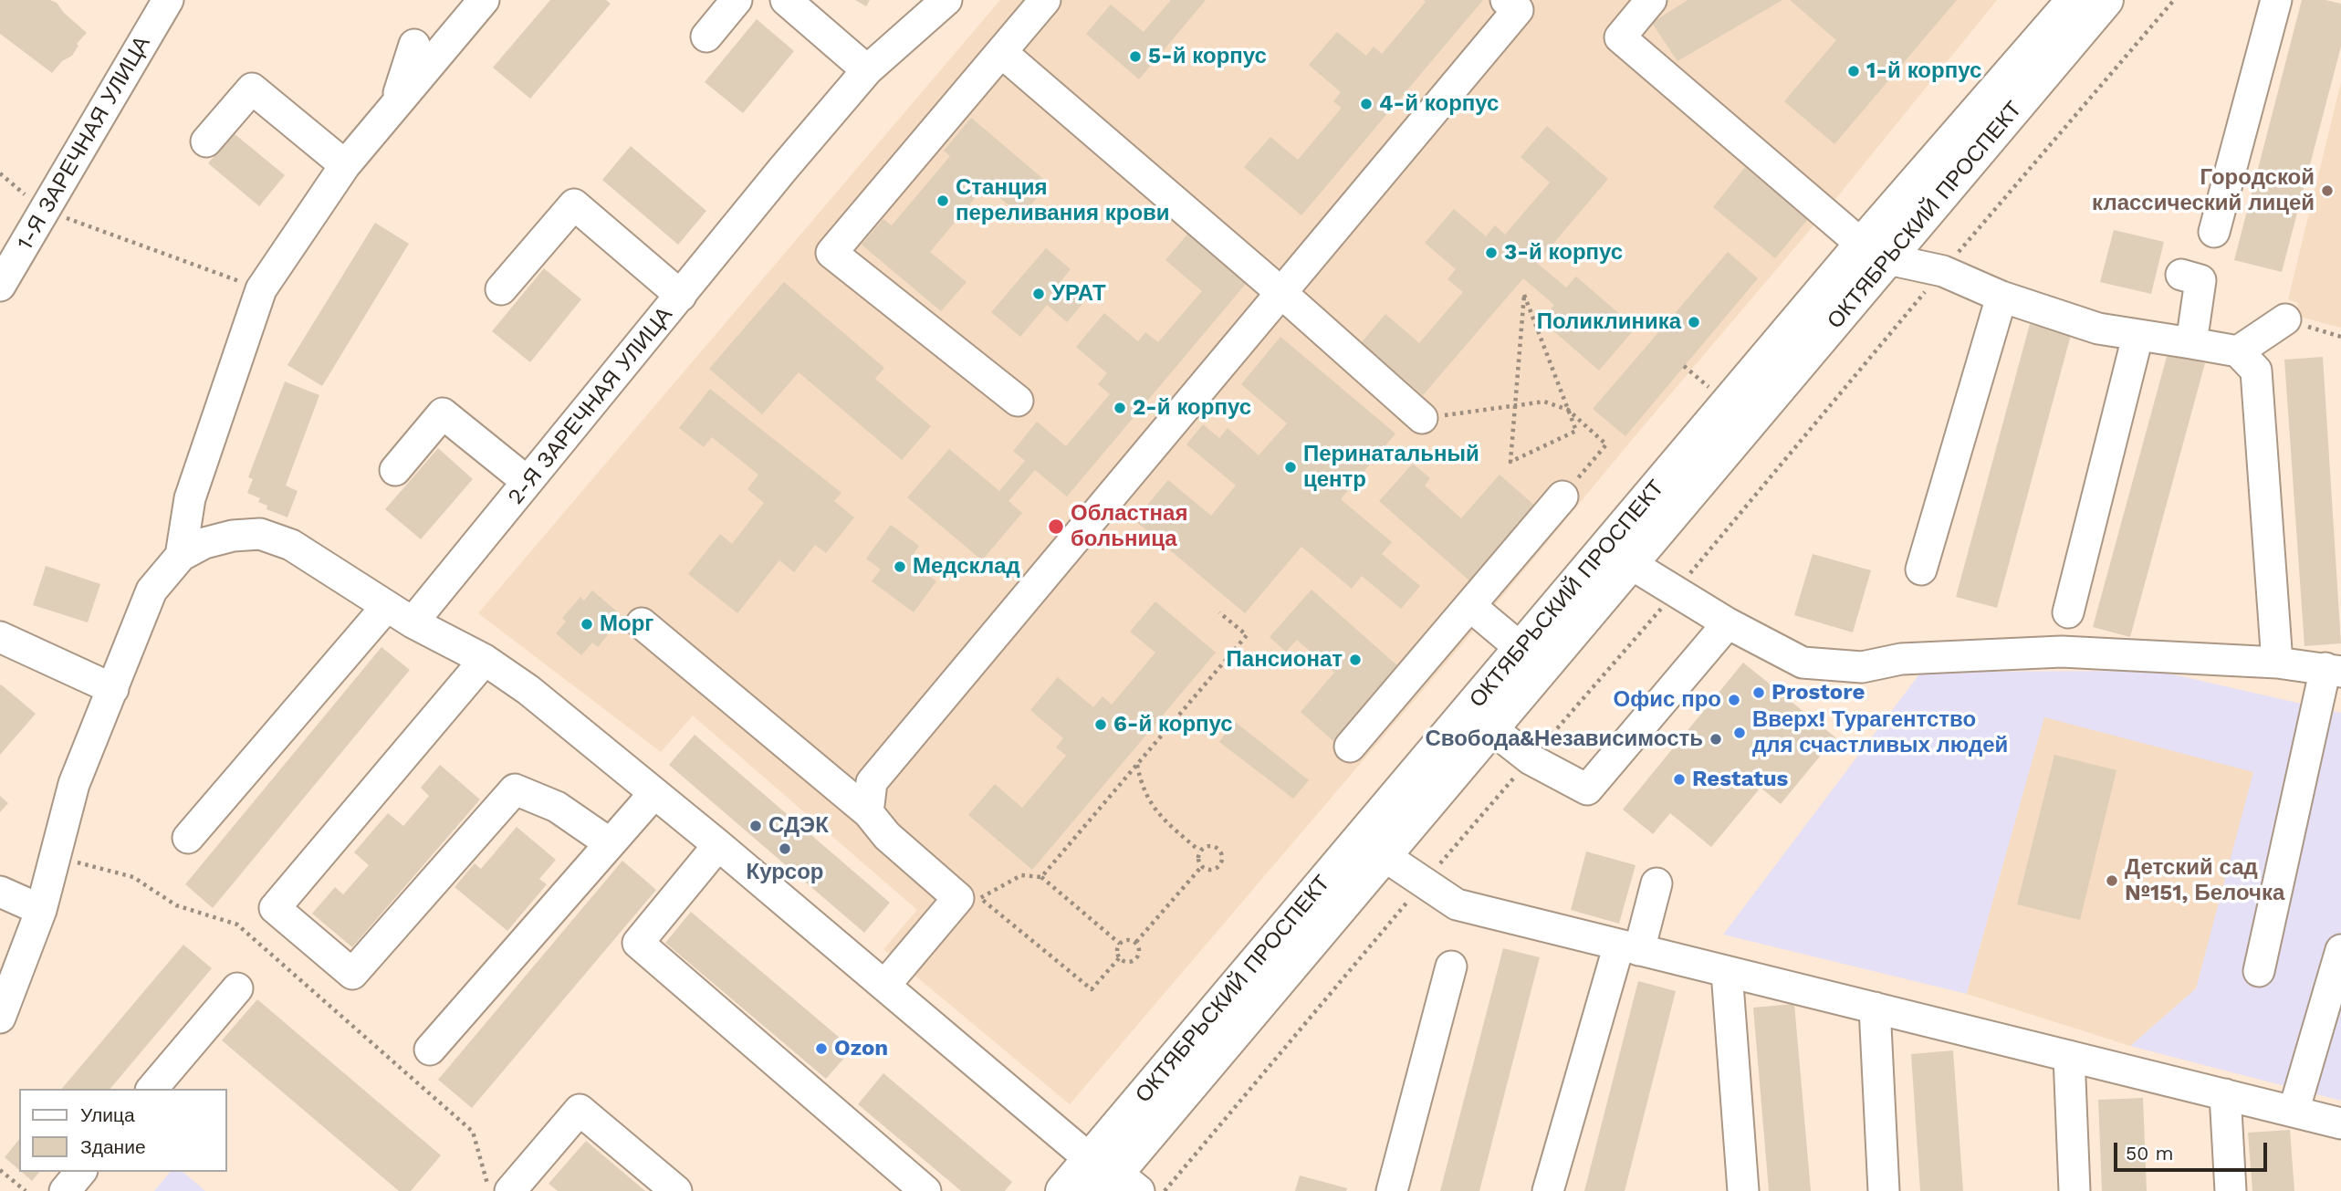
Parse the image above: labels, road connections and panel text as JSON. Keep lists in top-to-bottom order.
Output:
{
  "streets": {
    "main road": ["ОКТЯБРЬСКИЙ ПРОСПЕКТ"],
    "street": ["1-Я ЗАРЕЧНАЯ УЛИЦА", "2-Я ЗАРЕЧНАЯ УЛИЦА"]
  },
  "places": [
    "5-й корпус",
    "1-й корпус",
    "4-й корпус",
    "Городской классический лицей",
    "Станция переливания крови",
    "3-й корпус",
    "УРАТ",
    "Поликлиника",
    "2-й корпус",
    "Перинатальный центр",
    "Областная больница",
    "Медсклад",
    "Морг",
    "Пансионат",
    "Prostore",
    "Офис про",
    "6-й корпус",
    "Вверх! Турагентство для счастливых людей",
    "Свобода&Независимость",
    "Restatus",
    "СДЭК",
    "Курсор",
    "Детский сад №151, Белочка",
    "Ozon"
  ],
  "legend": ["Улица", "Здание"],
  "scale_bar": "50 m"
}
